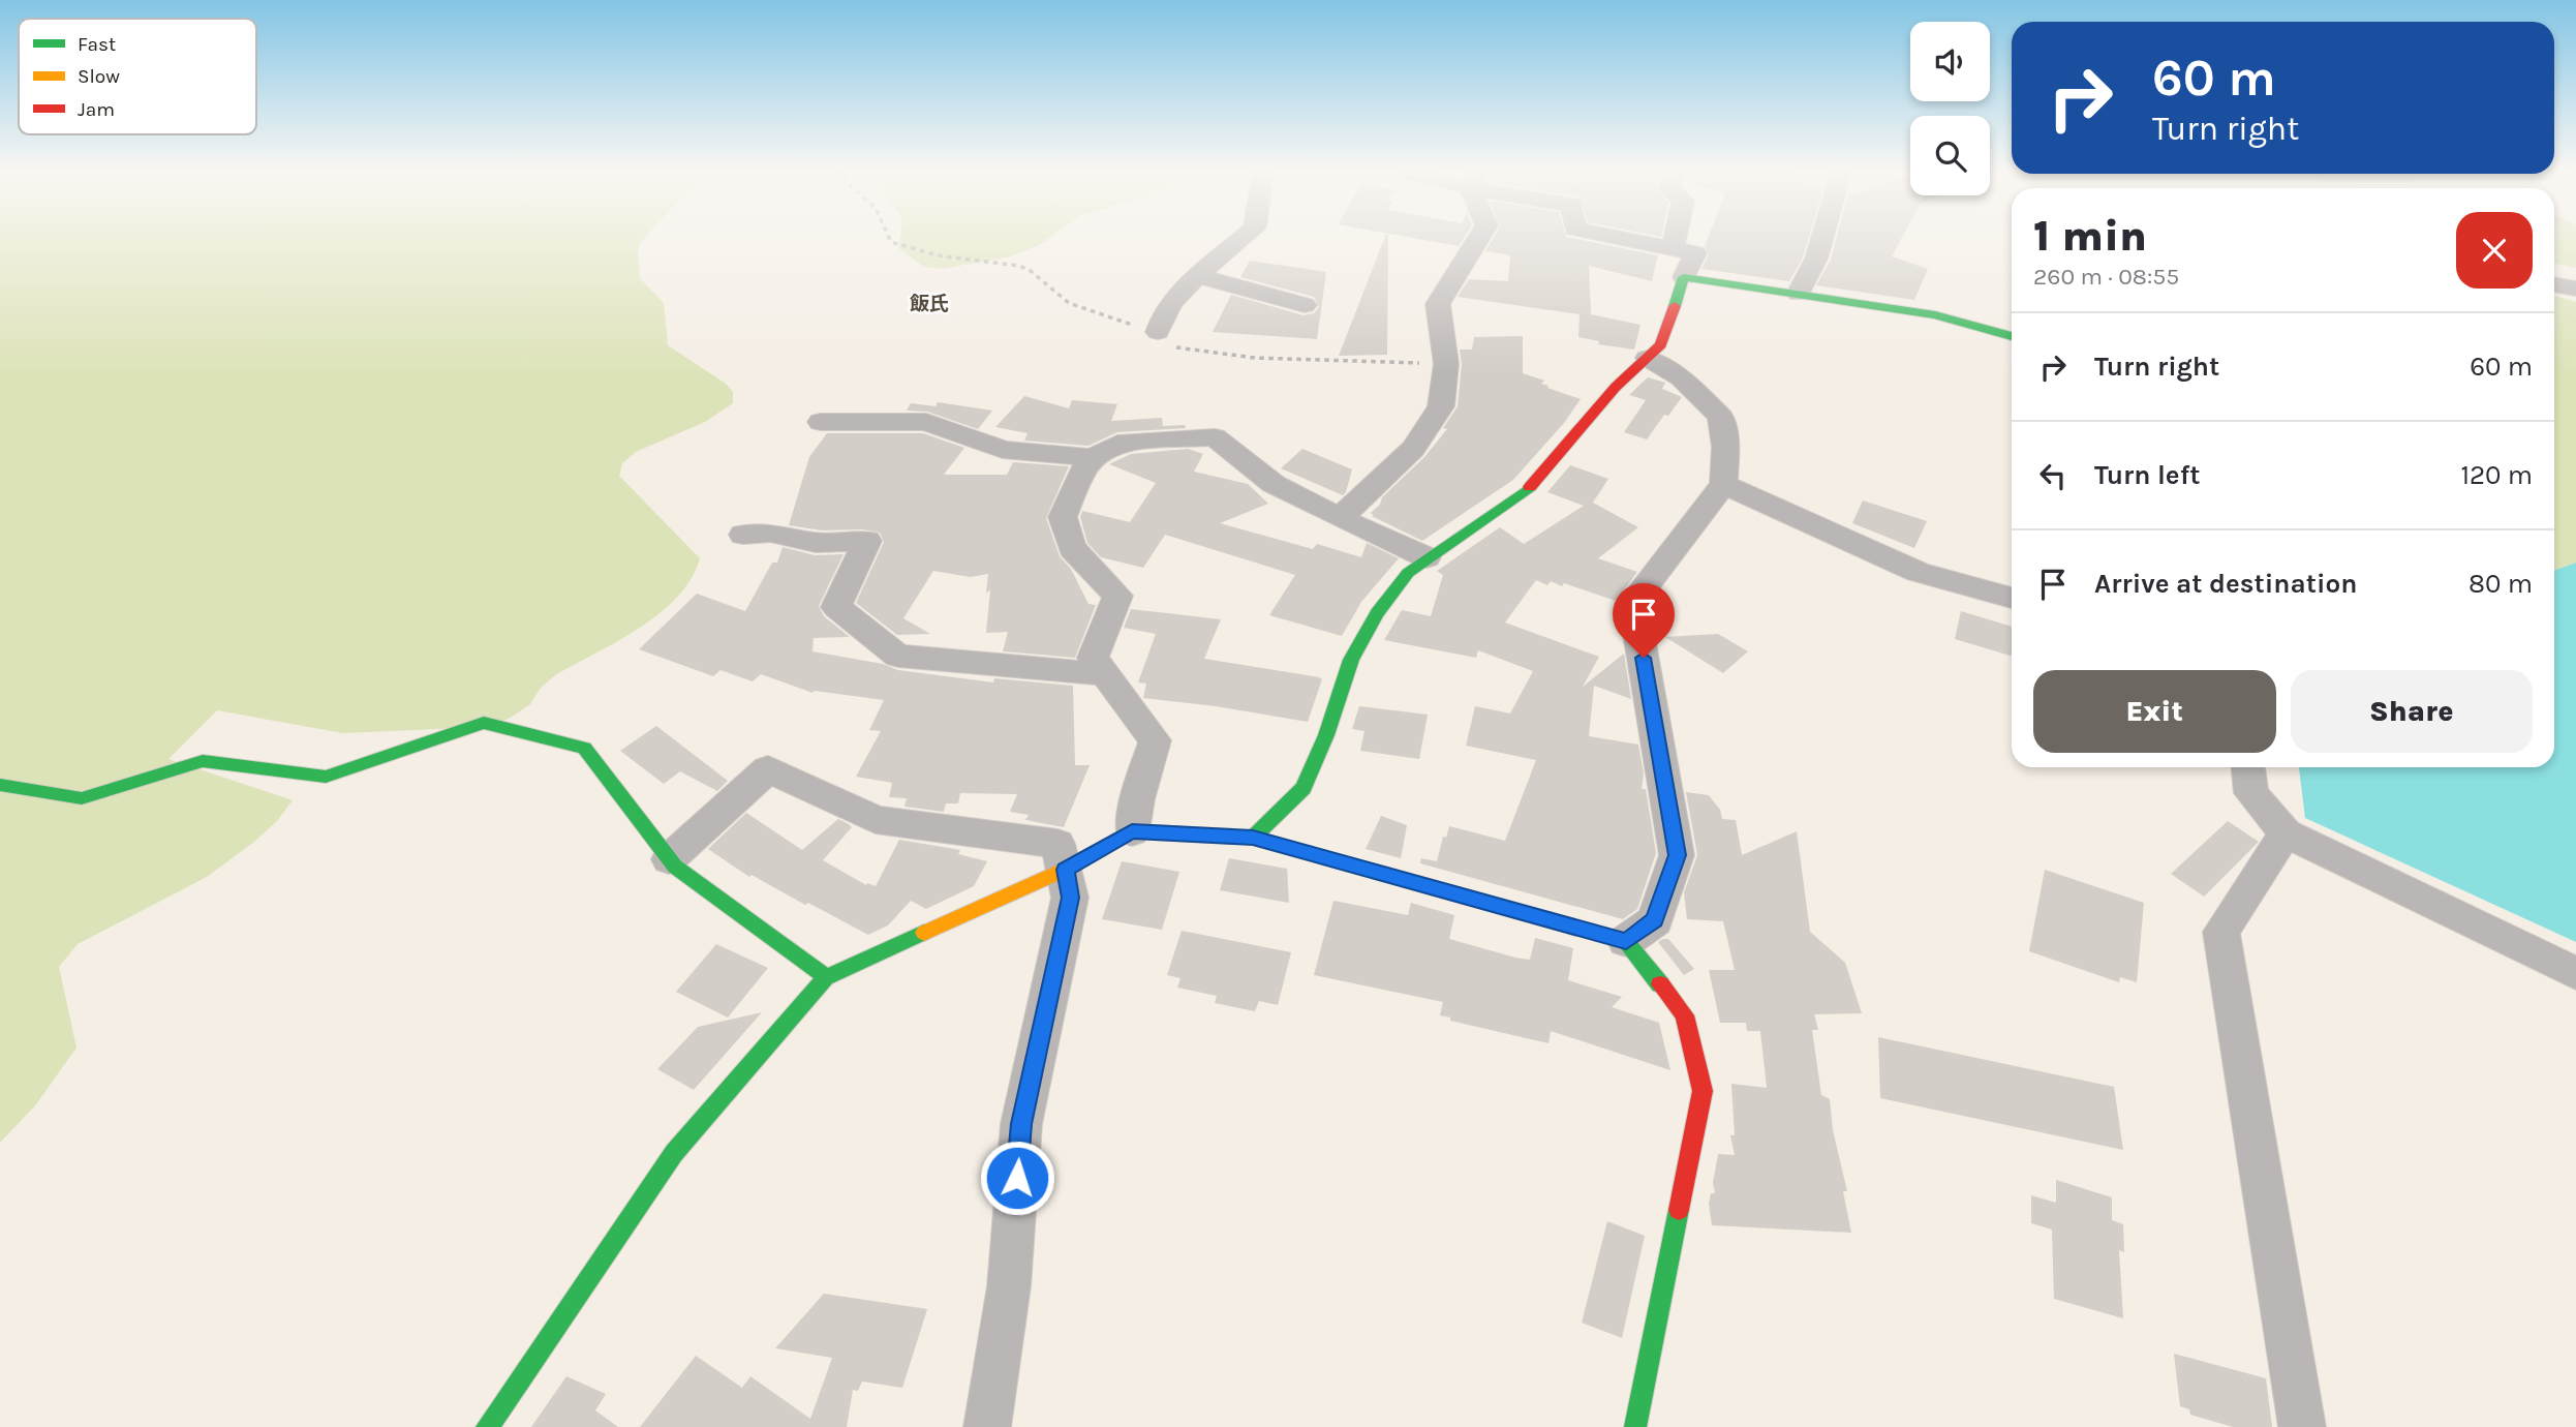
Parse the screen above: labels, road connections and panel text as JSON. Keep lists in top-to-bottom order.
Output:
{
  "districts": ["飯氏"],
  "legend": ["Fast", "Slow", "Jam"],
  "page": {
    "turn": ["60 m", "Turn right"],
    "heading": ["1 min", "260 m · 08:55"],
    "list": [
      {
        "name": "Turn right",
        "value": "60 m"
      },
      {
        "name": "Turn left",
        "value": "120 m"
      },
      {
        "name": "Arrive at destination",
        "value": "80 m"
      }
    ],
    "buttons": ["Exit", "Share"]
  }
}
